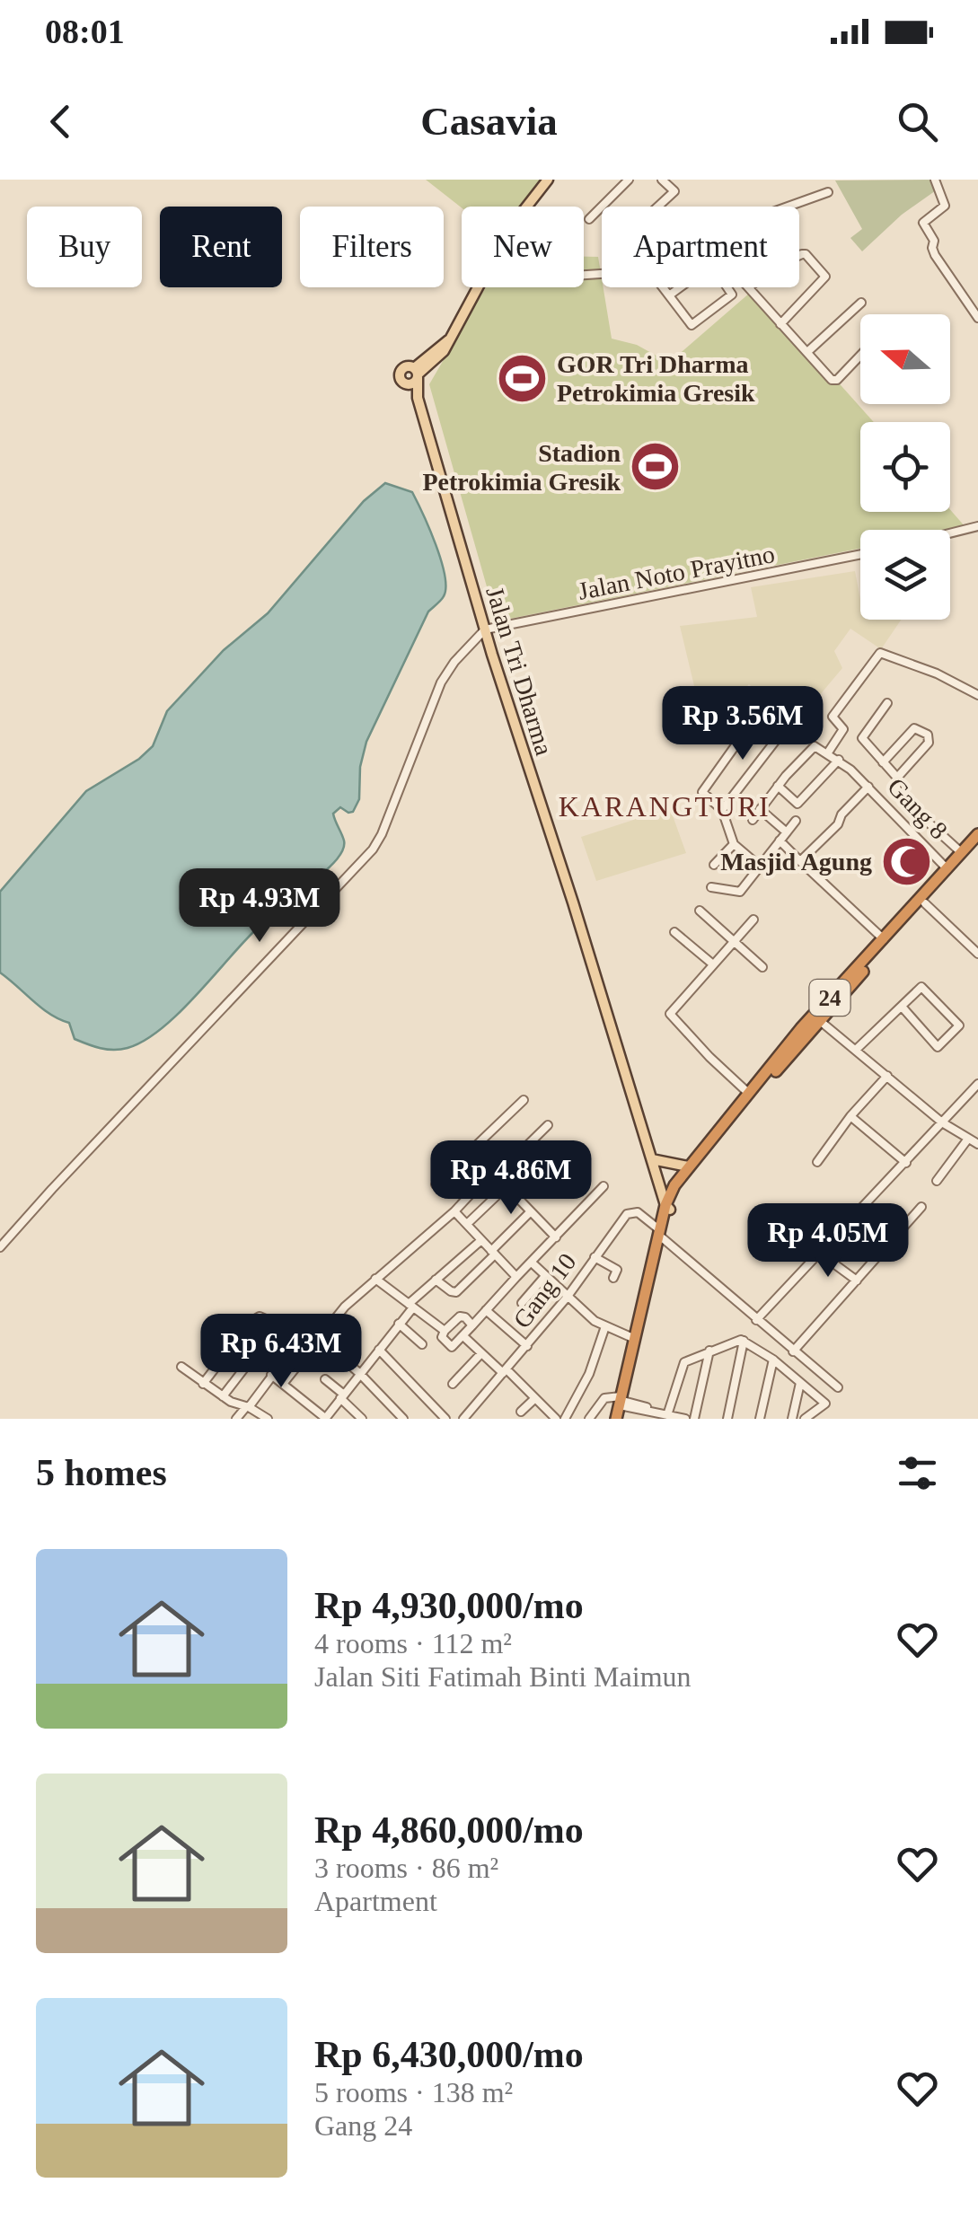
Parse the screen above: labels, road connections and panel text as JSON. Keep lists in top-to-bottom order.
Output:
{
  "streets": {
    "highway": ["24"],
    "main road": ["Jalan Tri Dharma"],
    "street": ["Jalan Noto Prayitno", "Gang 8", "Gang 10"]
  },
  "crossings": [
    ["Jalan Noto Prayitno", "Jalan Tri Dharma"],
    ["Jalan Tri Dharma", "24"],
    ["Gang 8", "24"],
    ["24", "Gang 10"]
  ],
  "districts": ["KARANGTURI"],
  "places": {
    "sports": ["GOR Tri Dharma Petrokimia Gresik", "Stadion Petrokimia Gresik"],
    "mosque": ["Masjid Agung"]
  },
  "north": "left",
  "page": {
    "status": "08:01",
    "header": "Casavia",
    "chip": [
      "Buy",
      "Rent",
      "Filters",
      "New",
      "Apartment"
    ],
    "price": [
      "Rp 3.56M",
      "Rp 4.93M",
      "Rp 4.86M",
      "Rp 4.05M",
      "Rp 6.43M"
    ],
    "heading": "5 homes",
    "list": [
      {
        "name": "Rp 4,930,000/mo",
        "note": "4 rooms · 112 m² · Jalan Siti Fatimah Binti Maimun"
      },
      {
        "name": "Rp 4,860,000/mo",
        "note": "3 rooms · 86 m² · Apartment"
      },
      {
        "name": "Rp 6,430,000/mo",
        "note": "5 rooms · 138 m² · Gang 24"
      }
    ]
  }
}
